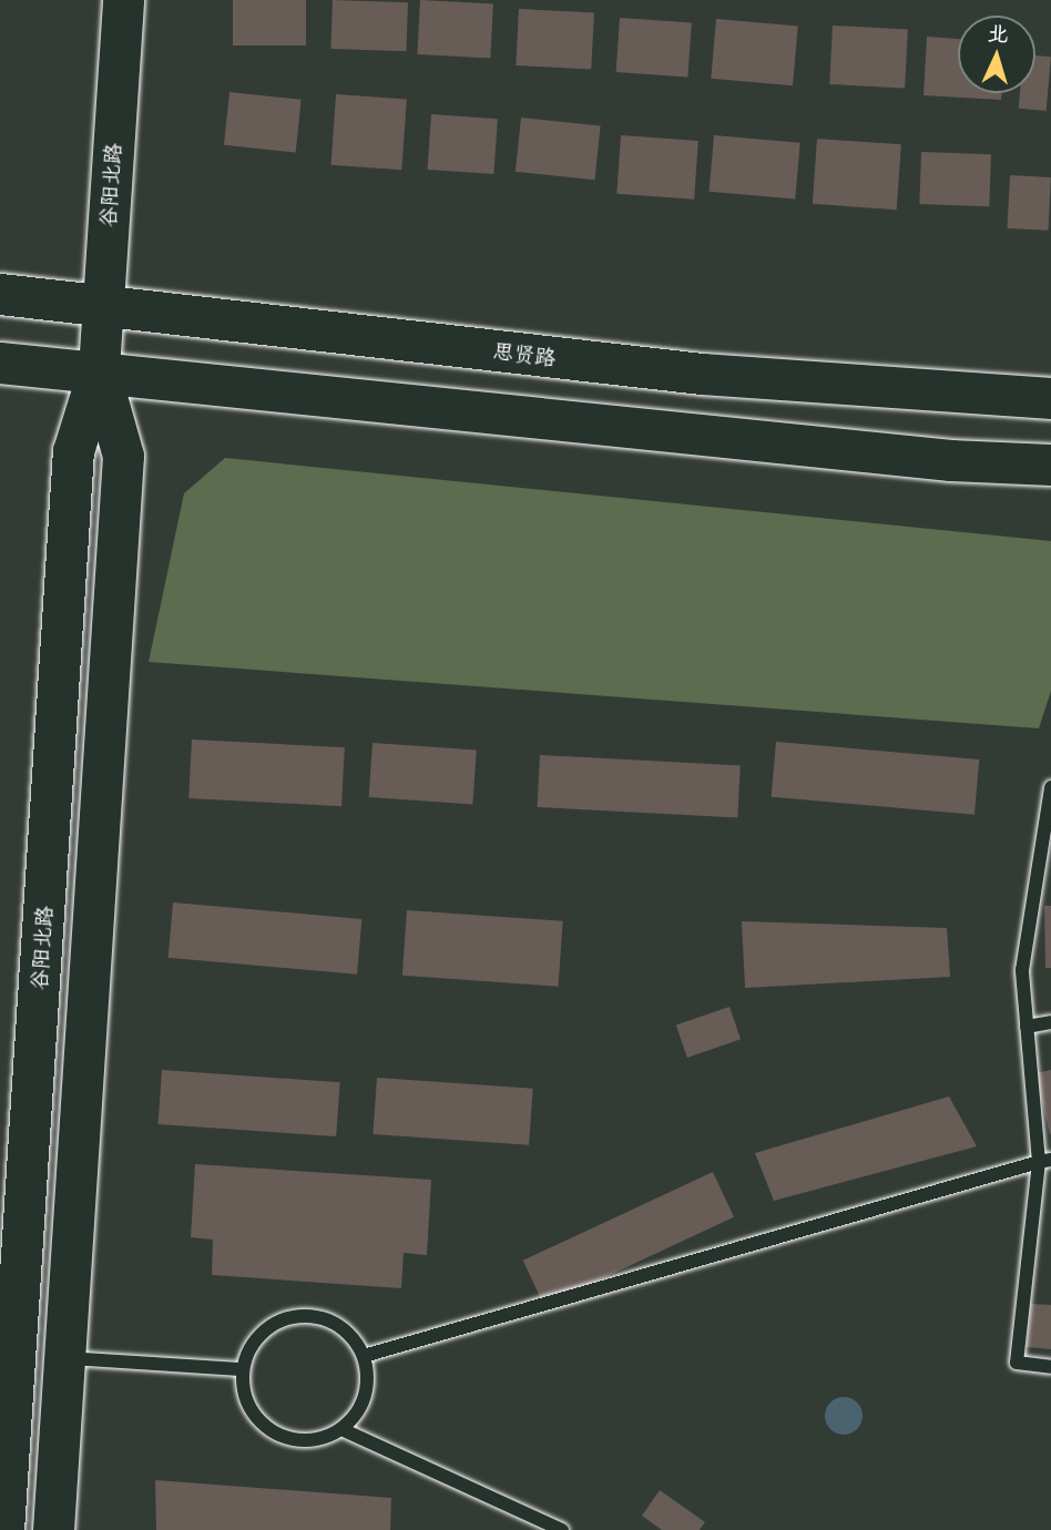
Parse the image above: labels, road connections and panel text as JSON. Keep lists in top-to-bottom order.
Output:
{
  "streets": {
    "main road": ["谷阳北路", "思贤路"]
  },
  "crossings": [
    ["谷阳北路", "思贤路"]
  ],
  "north": "top"
}
